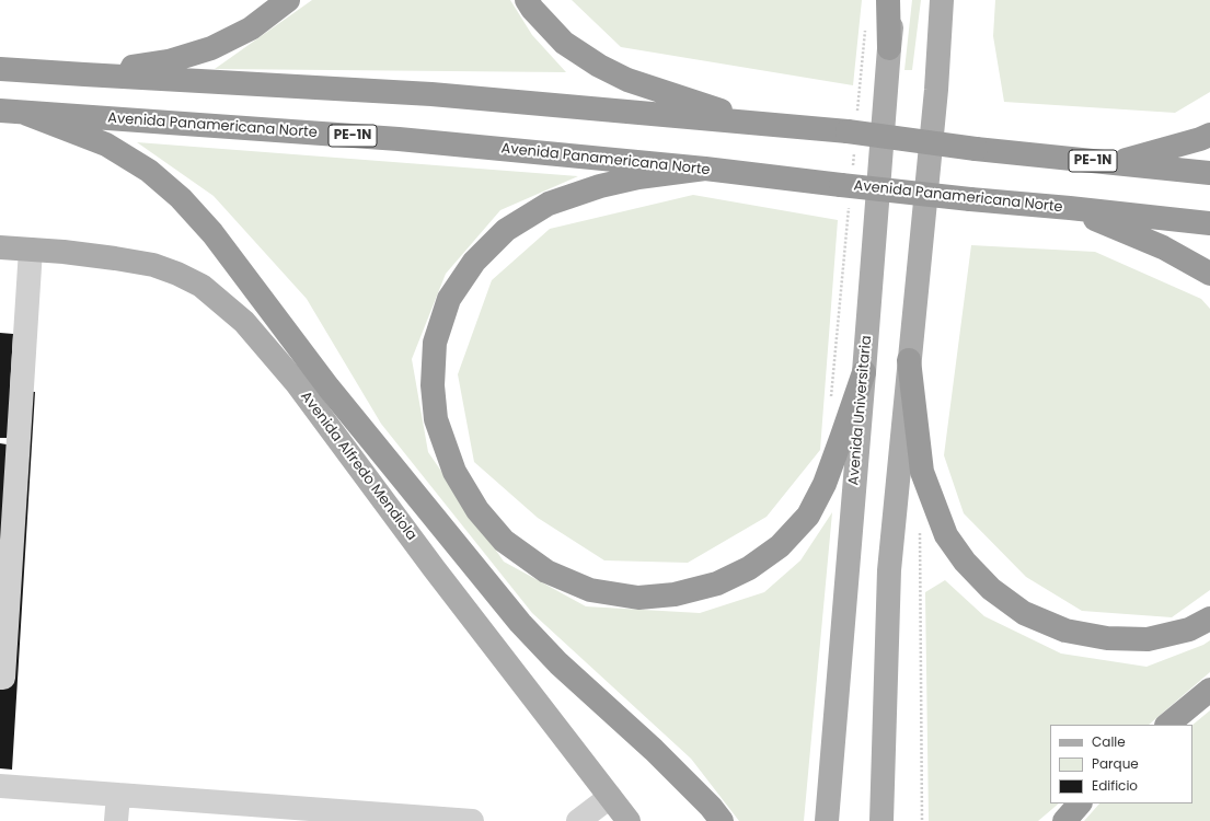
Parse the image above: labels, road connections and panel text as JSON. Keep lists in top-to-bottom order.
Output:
{
  "streets": {
    "highway": ["Avenida Panamericana Norte", "PE-1N"],
    "main road": ["Avenida Universitaria", "Avenida Alfredo Mendiola"]
  },
  "legend": ["Calle", "Parque", "Edificio"]
}
